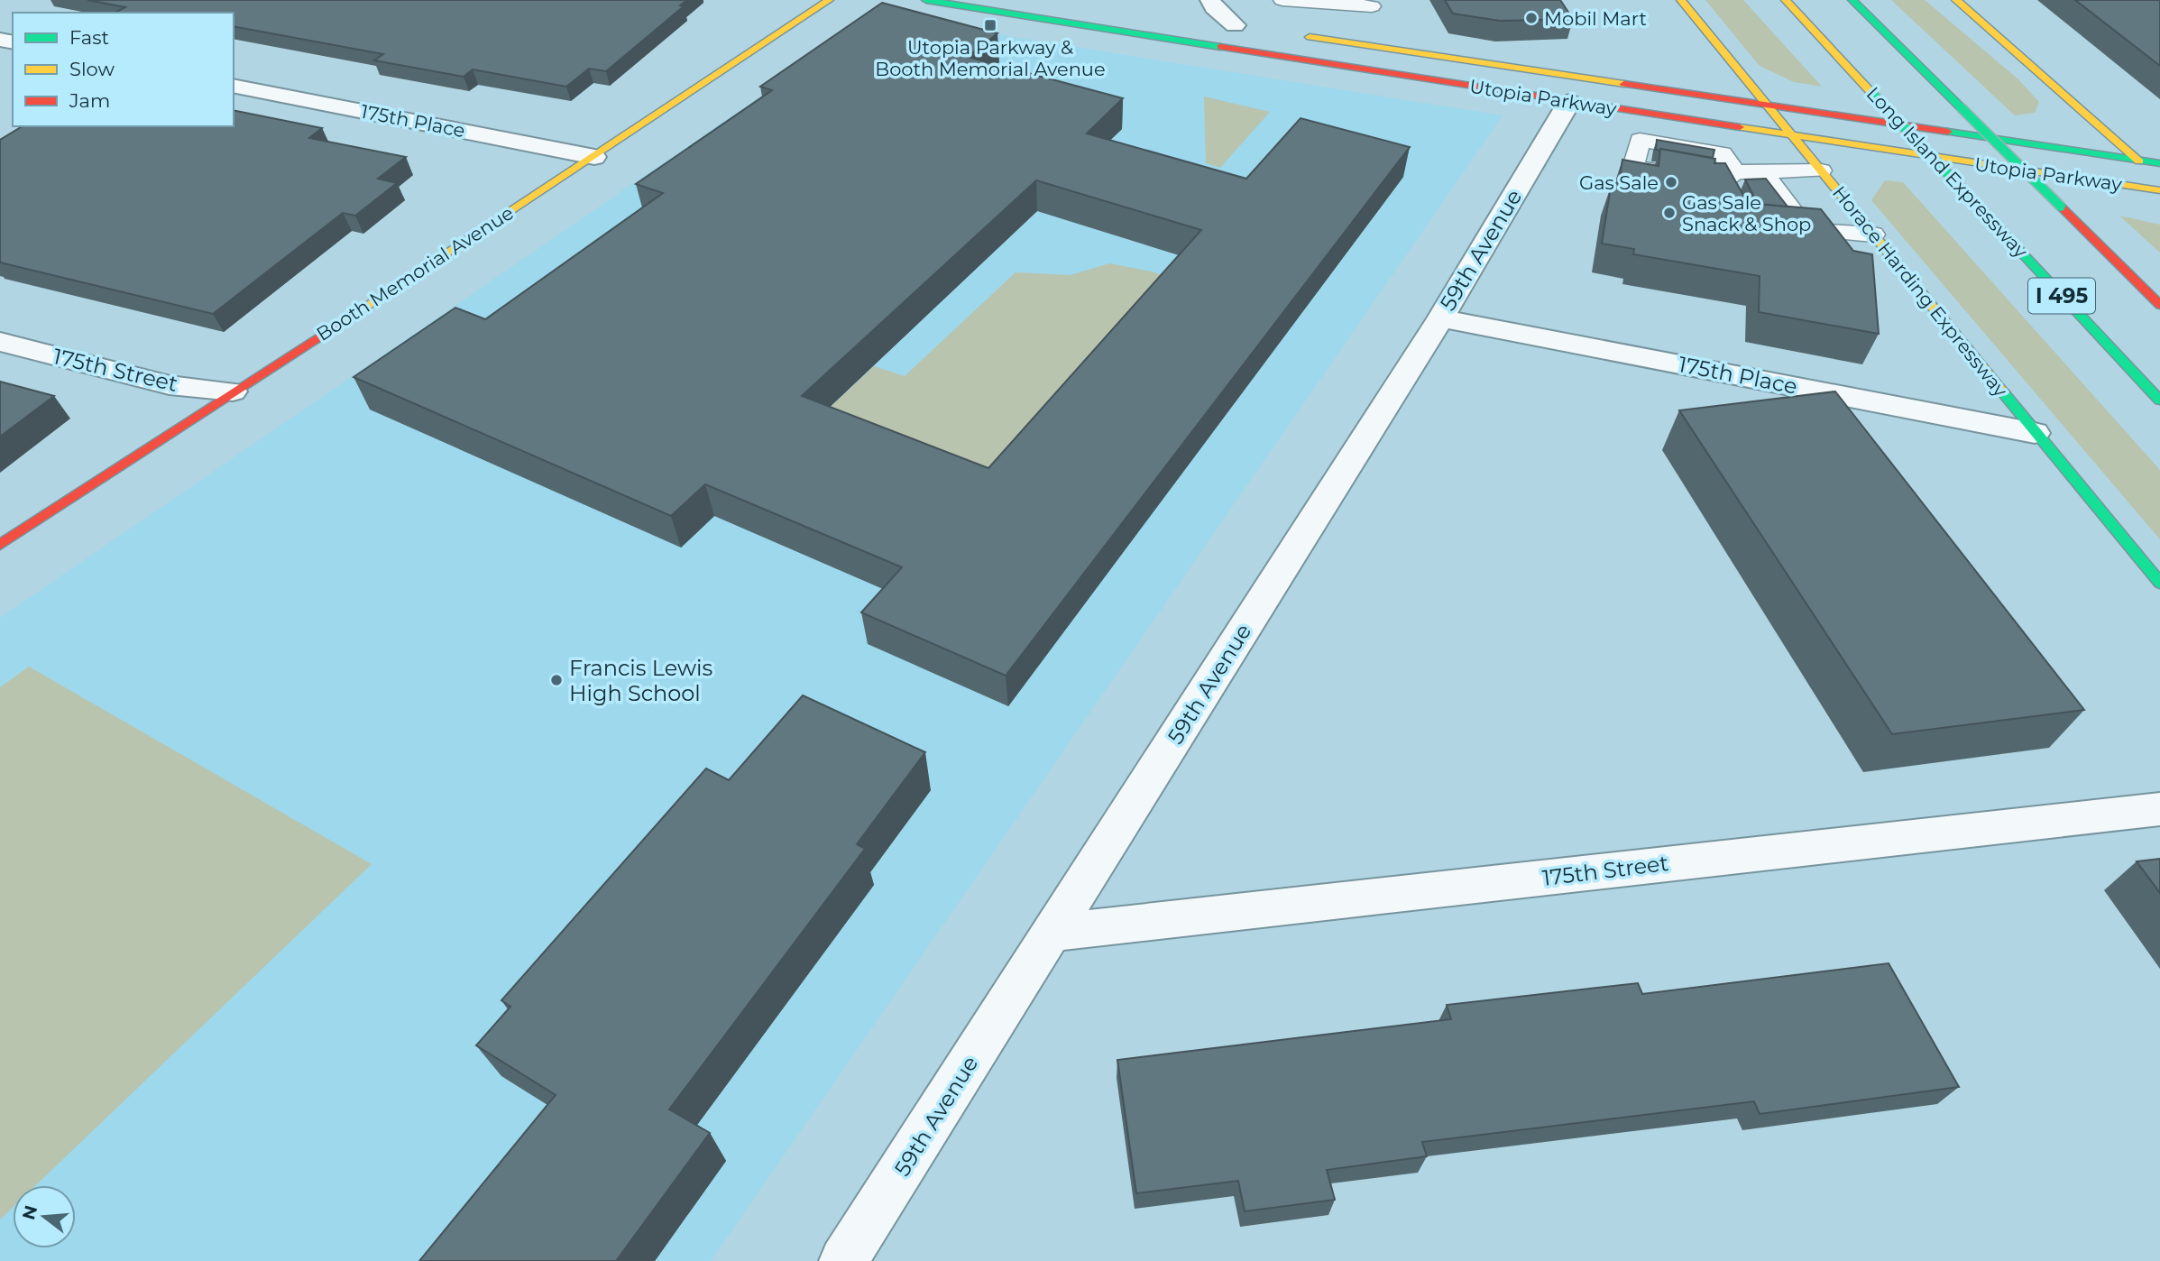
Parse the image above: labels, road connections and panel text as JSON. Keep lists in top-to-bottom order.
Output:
{
  "streets": {
    "main road": [
      "Utopia Parkway",
      "Long Island Expressway",
      "Booth Memorial Avenue",
      "Horace Harding Expressway",
      "I 495"
    ],
    "street": ["175th Place", "59th Avenue", "175th Street"]
  },
  "crossings": [
    ["Utopia Parkway", "59th Avenue"],
    ["Utopia Parkway", "Horace Harding Expressway"],
    ["175th Place", "59th Avenue"],
    ["175th Place", "Booth Memorial Avenue"],
    ["175th Place", "Horace Harding Expressway"],
    ["59th Avenue", "175th Street"],
    ["Booth Memorial Avenue", "175th Street"]
  ],
  "places": {
    "other": [
      "Mobil Mart",
      "Gas Sale",
      "Gas Sale Snack & Shop",
      "Francis Lewis High School"
    ],
    "transit": ["Utopia Parkway & Booth Memorial Avenue"]
  },
  "legend": ["Fast", "Slow", "Jam"],
  "north": "left"
}
